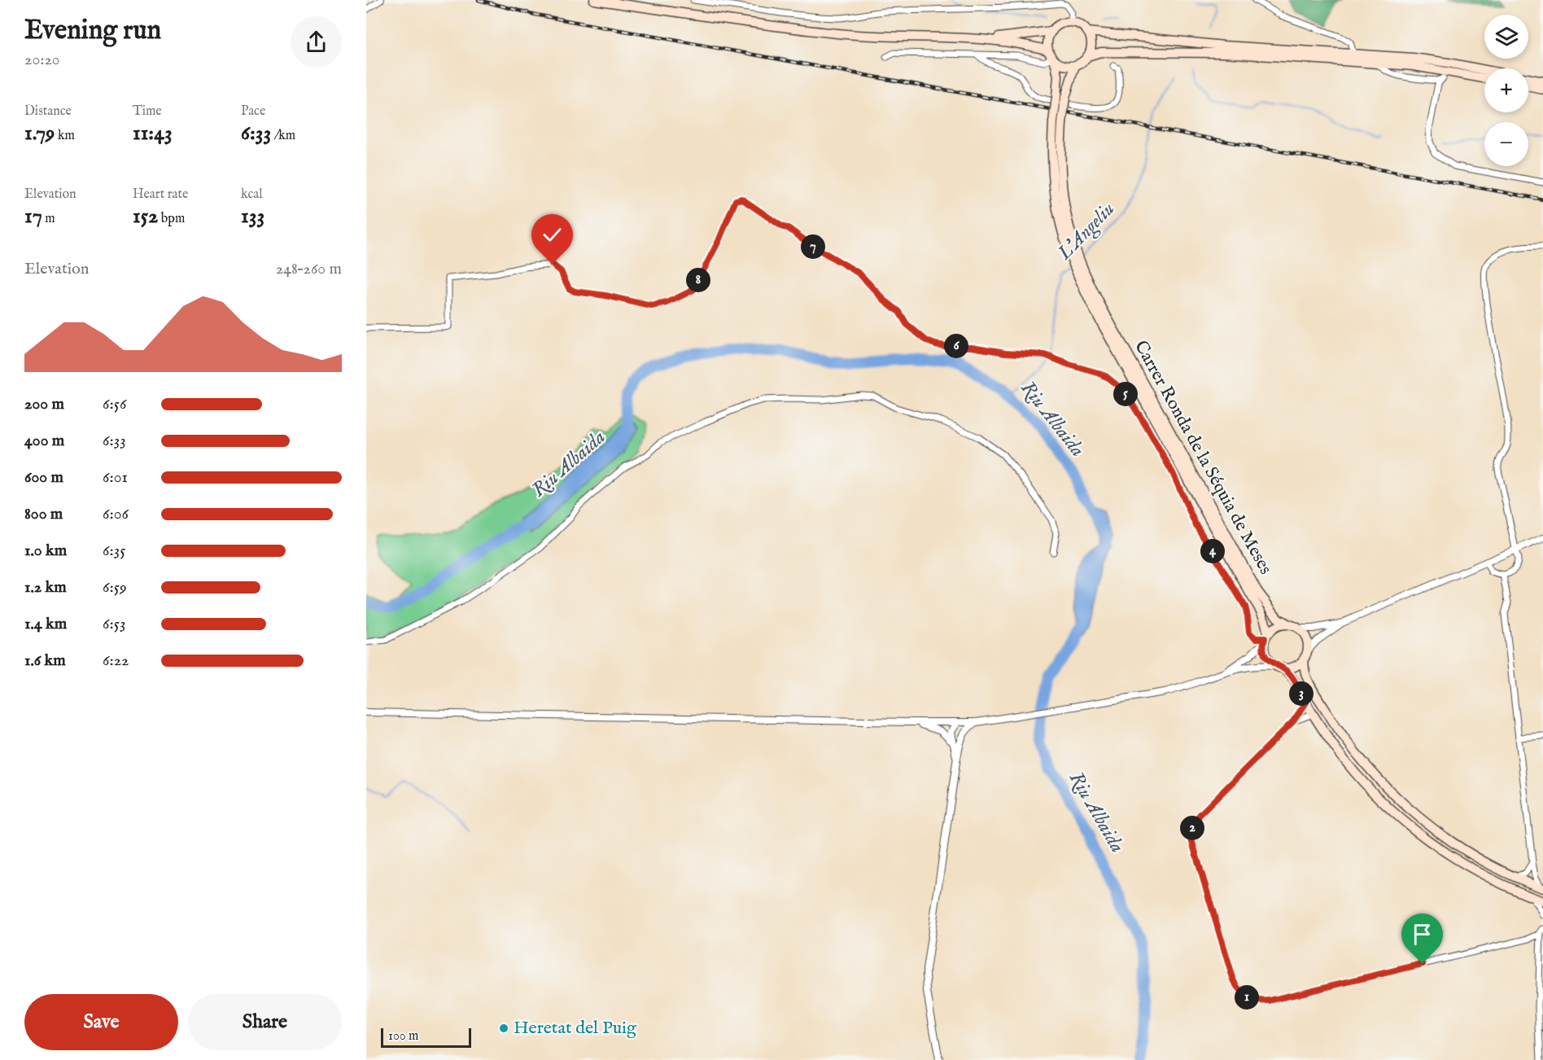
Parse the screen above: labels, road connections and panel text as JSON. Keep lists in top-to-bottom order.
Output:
{
  "streets": {
    "main road": ["Carrer Ronda de la Séquia de Meses"]
  },
  "water": ["L'Angeliu", "Riu Albaida"],
  "places": ["Heretat del Puig"],
  "scale_bar": "100 m",
  "page": {
    "heading": ["Evening run", "20:20"],
    "map_buttons": ["+", "−"],
    "stats": [
      ["Distance", "1.79 km"],
      ["Time", "11:43"],
      ["Pace", "6:33 /km"],
      ["Elevation", "17 m"],
      ["Heart rate", "152 bpm"],
      ["kcal", "133"]
    ],
    "pins": [
      "7",
      "8",
      "6",
      "5",
      "4",
      "3",
      "2",
      "1"
    ],
    "chart": ["Elevation", "248–260 m"],
    "list": [
      {
        "name": "200 m",
        "note": "6:56"
      },
      {
        "name": "400 m",
        "note": "6:33"
      },
      {
        "name": "600 m",
        "note": "6:01"
      },
      {
        "name": "800 m",
        "note": "6:06"
      },
      {
        "name": "1.0 km",
        "note": "6:35"
      },
      {
        "name": "1.2 km",
        "note": "6:59"
      },
      {
        "name": "1.4 km",
        "note": "6:53"
      },
      {
        "name": "1.6 km",
        "note": "6:22"
      }
    ],
    "buttons": ["Save", "Share"],
    "scale": "100 m"
  }
}
